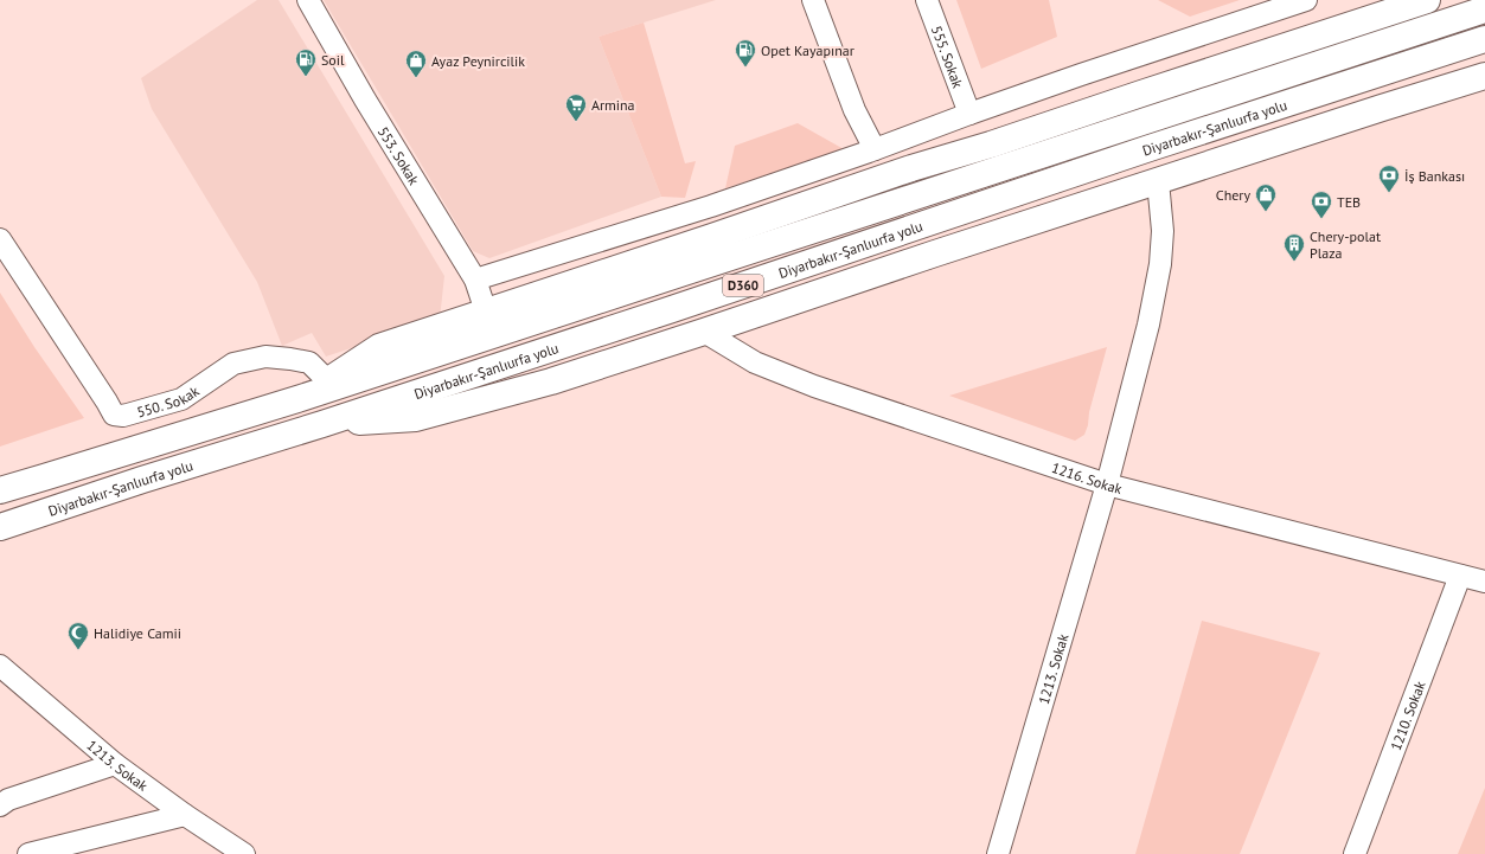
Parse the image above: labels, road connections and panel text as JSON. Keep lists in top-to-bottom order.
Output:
{
  "streets": {
    "highway": ["Diyarbakır-Şanlıurfa yolu", "D360"],
    "street": [
      "555. Sokak",
      "553. Sokak",
      "550. Sokak",
      "1216. Sokak",
      "1213. Sokak",
      "1210. Sokak"
    ]
  },
  "crossings": [
    ["1216. Sokak", "1213. Sokak"],
    ["1216. Sokak", "1210. Sokak"]
  ],
  "places": {
    "fuel station": ["Opet Kayapınar", "Soil"],
    "shop": ["Ayaz Peynircilik", "Chery"],
    "supermarket": ["Armina"],
    "bank": ["İş Bankası", "TEB"],
    "building": ["Chery-polat Plaza"],
    "mosque": ["Halidiye Camii"]
  }
}
